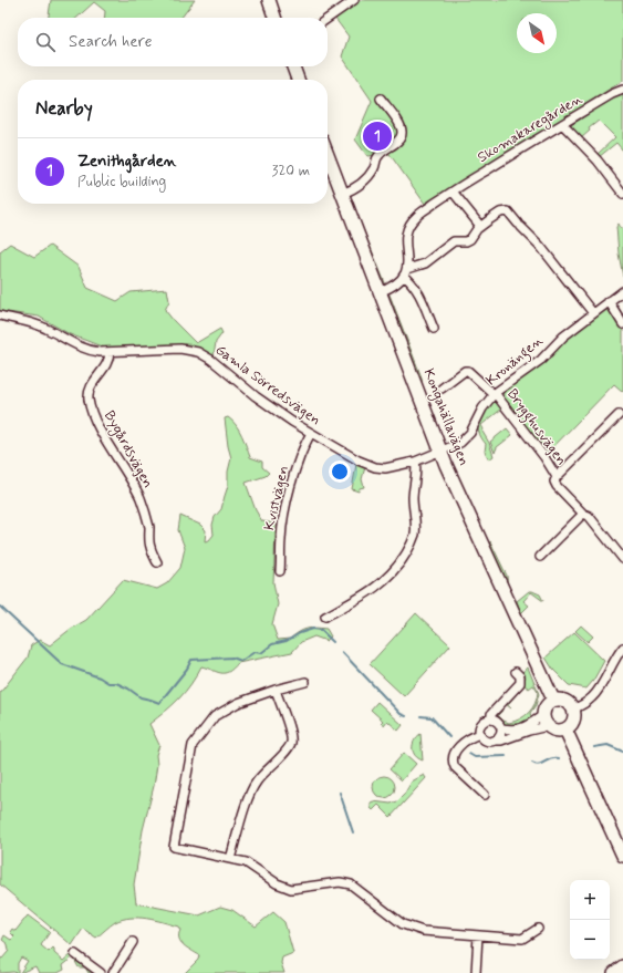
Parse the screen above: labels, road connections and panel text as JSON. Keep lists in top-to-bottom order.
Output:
{
  "streets": {
    "street": [
      "Skomakaregården",
      "Kronängen",
      "Gamla Sörredsvägen",
      "Kongahällavägen",
      "Brygghusvägen",
      "Bygårdsvägen",
      "Kvistvägen"
    ]
  },
  "crossings": [
    ["Kronängen", "Gamla Sörredsvägen"],
    ["Kronängen", "Kongahällavägen"],
    ["Kronängen", "Brygghusvägen"],
    ["Gamla Sörredsvägen", "Kongahällavägen"],
    ["Gamla Sörredsvägen", "Bygårdsvägen"],
    ["Gamla Sörredsvägen", "Kvistvägen"]
  ],
  "north": "bottom right",
  "page": {
    "search": "Search here",
    "heading": "Nearby",
    "pins": "1",
    "list": [
      {
        "mark": "1",
        "name": "Zenithgården",
        "note": "Public building",
        "value": "320 m"
      }
    ],
    "map_buttons": ["+", "−"]
  }
}
